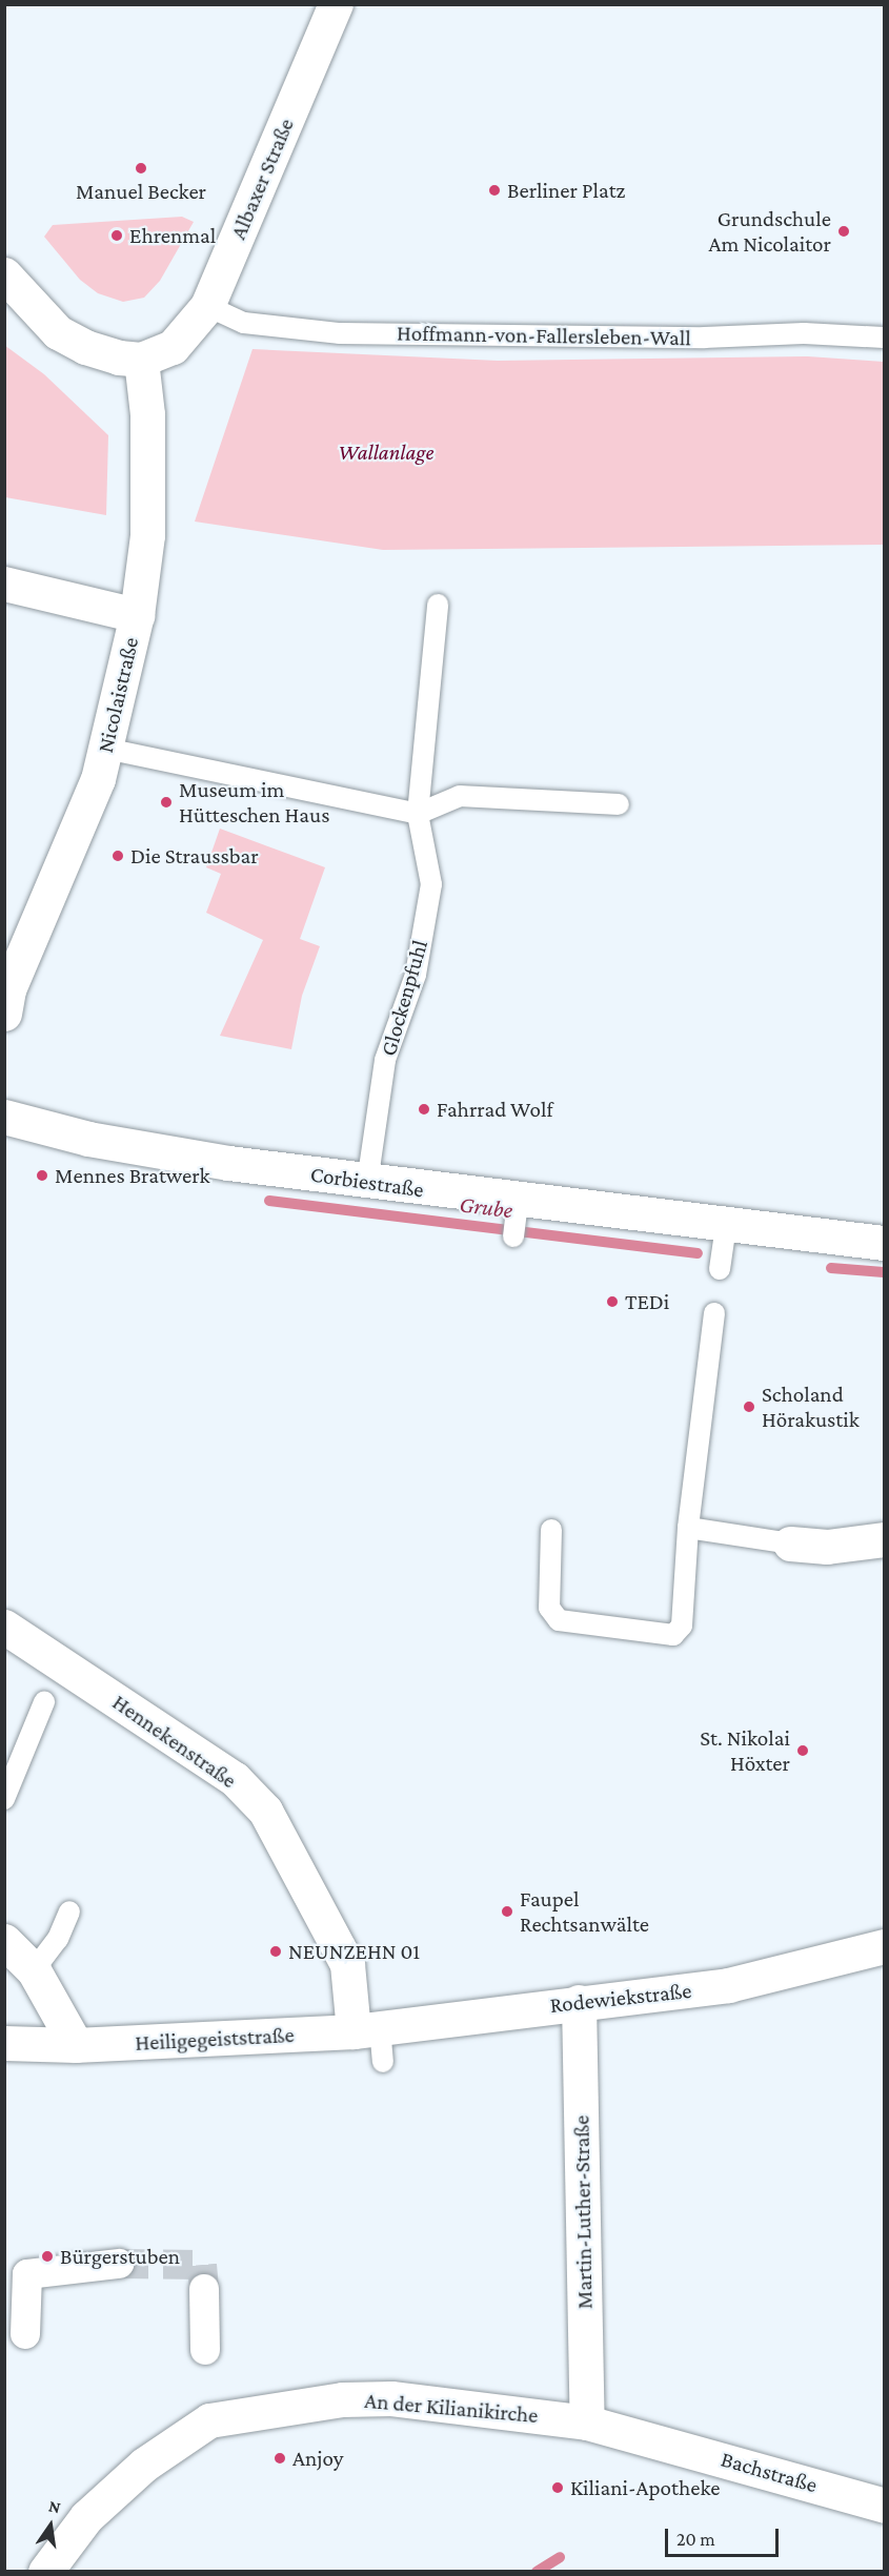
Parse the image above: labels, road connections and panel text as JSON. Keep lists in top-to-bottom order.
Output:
{
  "streets": {
    "street": [
      "Albaxer Straße",
      "Nicolaistraße",
      "Corbiestraße",
      "Hennekenstraße",
      "Rodewiekstraße",
      "Heiligegeiststraße",
      "Martin-Luther-Straße",
      "An der Kilianikirche",
      "Bachstraße"
    ],
    "lane": ["Hoffmann-von-Fallersleben-Wall", "Glockenpfuhl"]
  },
  "crossings": [
    ["Albaxer Straße", "Hoffmann-von-Fallersleben-Wall"],
    ["Albaxer Straße", "Nicolaistraße"],
    ["Glockenpfuhl", "Corbiestraße"],
    ["Hennekenstraße", "Rodewiekstraße"],
    ["Hennekenstraße", "Heiligegeiststraße"],
    ["Rodewiekstraße", "Heiligegeiststraße"],
    ["Rodewiekstraße", "Martin-Luther-Straße"],
    ["Martin-Luther-Straße", "An der Kilianikirche"],
    ["An der Kilianikirche", "Bachstraße"]
  ],
  "water": ["Grube"],
  "parks": ["Wallanlage"],
  "places": [
    "Manuel Becker",
    "Berliner Platz",
    "Grundschule Am Nicolaitor",
    "Ehrenmal",
    "Museum im Hütteschen Haus",
    "Die Straussbar",
    "Fahrrad Wolf",
    "Mennes Bratwerk",
    "TEDi",
    "Scholand Hörakustik",
    "St. Nikolai Höxter",
    "Faupel Rechtsanwälte",
    "NEUNZEHN 01",
    "Bürgerstuben",
    "Anjoy",
    "Kiliani-Apotheke"
  ],
  "scale_bar": "20 m",
  "north": "top"
}
